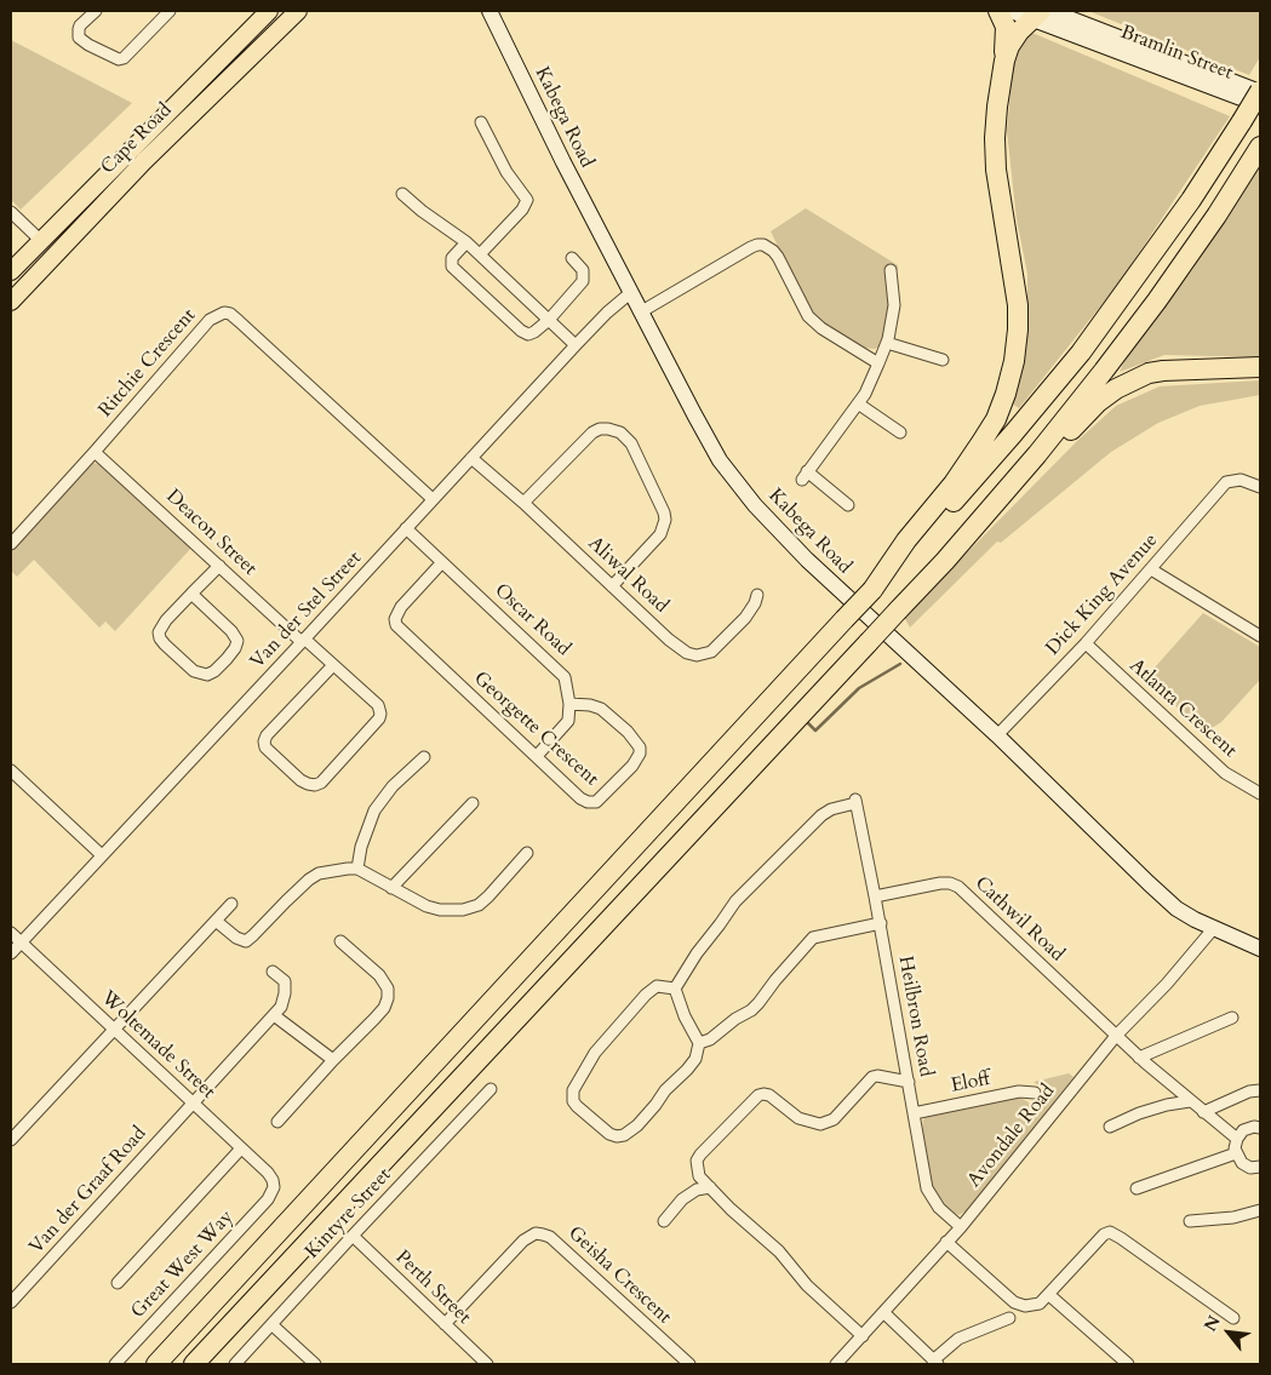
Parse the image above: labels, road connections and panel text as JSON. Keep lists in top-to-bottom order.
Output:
{
  "streets": {
    "main road": ["Cape Road"],
    "street": [
      "Bramlin Street",
      "Kabega Road",
      "Ritchie Crescent",
      "Deacon Street",
      "Aliwal Road",
      "Dick King Avenue",
      "Van der Stel Street",
      "Oscar Road",
      "Atlanta Crescent",
      "Georgette Crescent",
      "Cathwil Road",
      "Heilbron Road",
      "Woltemade Street",
      "Eloff",
      "Avondale Road",
      "Van der Graaf Road",
      "Kintyre Street",
      "Great West Way",
      "Geisha Crescent",
      "Perth Street"
    ]
  },
  "crossings": [
    ["Kabega Road", "Dick King Avenue"],
    ["Kabega Road", "Van der Stel Street"],
    ["Kabega Road", "Avondale Road"],
    ["Ritchie Crescent", "Deacon Street"],
    ["Ritchie Crescent", "Van der Stel Street"],
    ["Deacon Street", "Van der Stel Street"],
    ["Aliwal Road", "Van der Stel Street"],
    ["Dick King Avenue", "Atlanta Crescent"],
    ["Van der Stel Street", "Oscar Road"],
    ["Van der Stel Street", "Woltemade Street"],
    ["Oscar Road", "Georgette Crescent"],
    ["Cathwil Road", "Heilbron Road"],
    ["Cathwil Road", "Avondale Road"],
    ["Heilbron Road", "Eloff"],
    ["Heilbron Road", "Avondale Road"],
    ["Woltemade Street", "Van der Graaf Road"],
    ["Woltemade Street", "Great West Way"],
    ["Kintyre Street", "Perth Street"],
    ["Geisha Crescent", "Perth Street"]
  ],
  "north": "top left"
}
